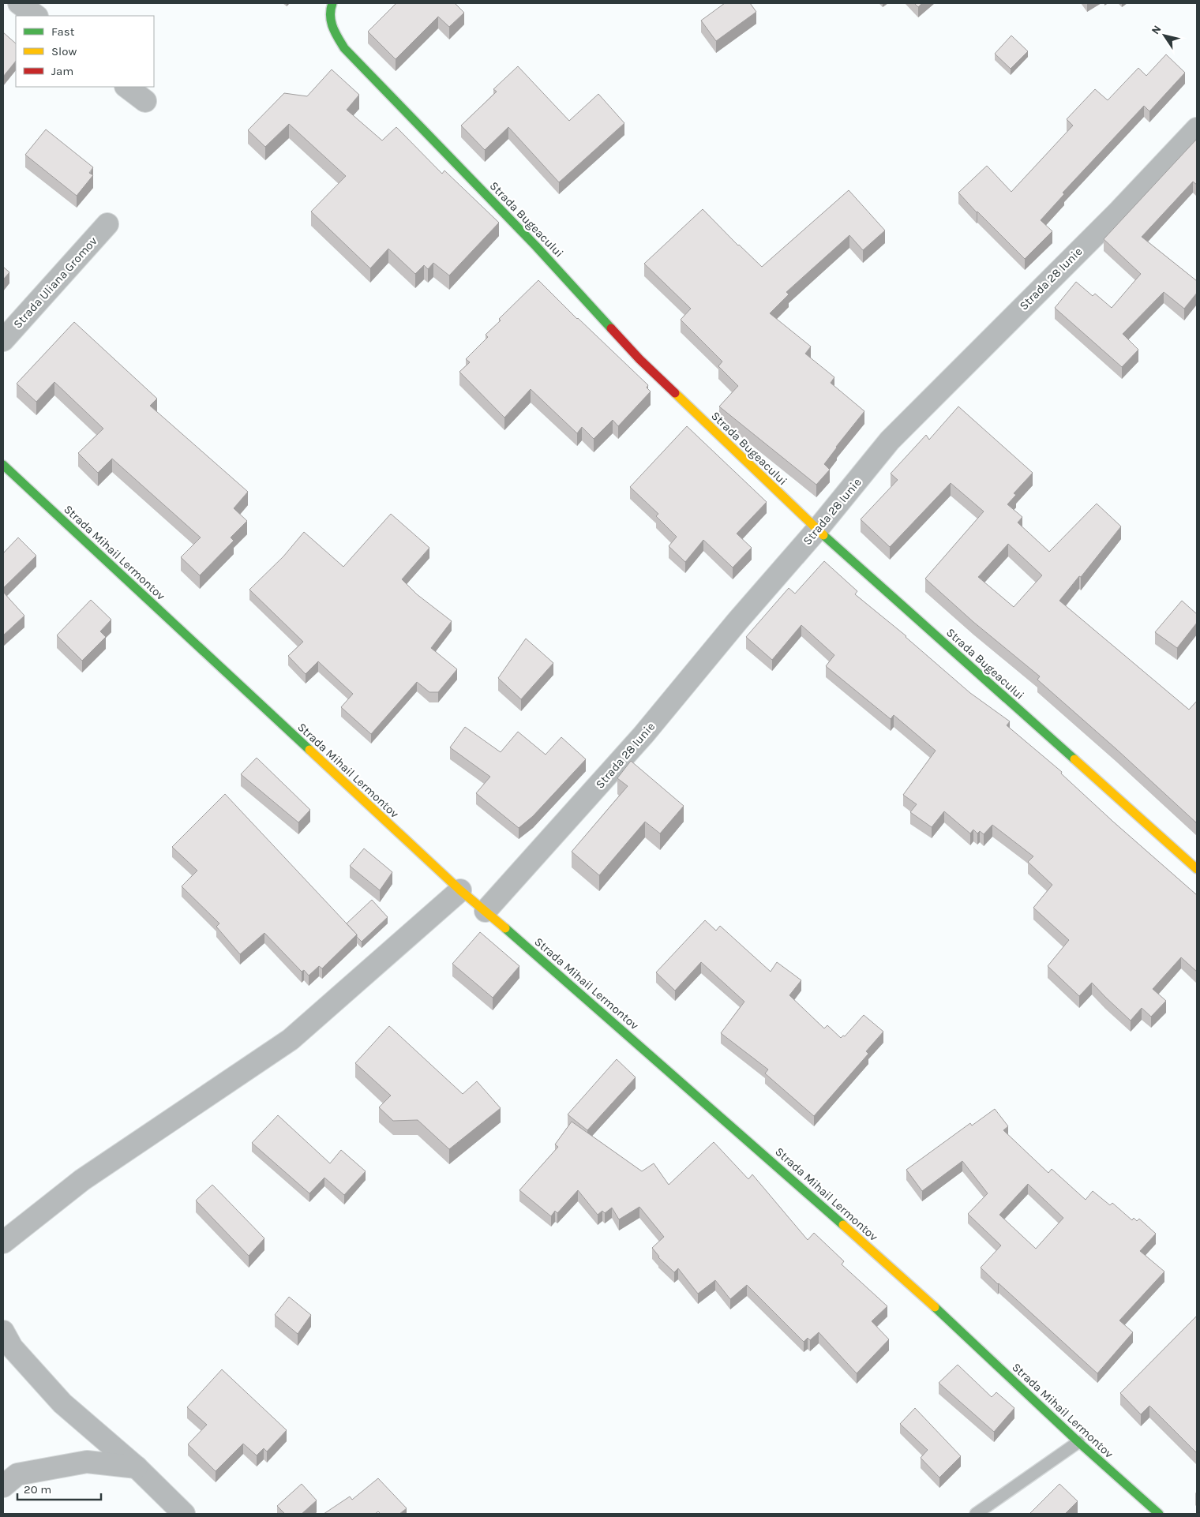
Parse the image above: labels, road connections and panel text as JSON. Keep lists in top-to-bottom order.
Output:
{
  "streets": {
    "street": [
      "Strada Bugeacului",
      "Strada 28 Iunie",
      "Strada Uliana Gromov",
      "Strada Mihail Lermontov"
    ]
  },
  "crossings": [
    ["Strada Bugeacului", "Strada 28 Iunie"],
    ["Strada 28 Iunie", "Strada Mihail Lermontov"]
  ],
  "legend": ["Fast", "Slow", "Jam"],
  "scale_bar": "20 m",
  "north": "top left"
}
